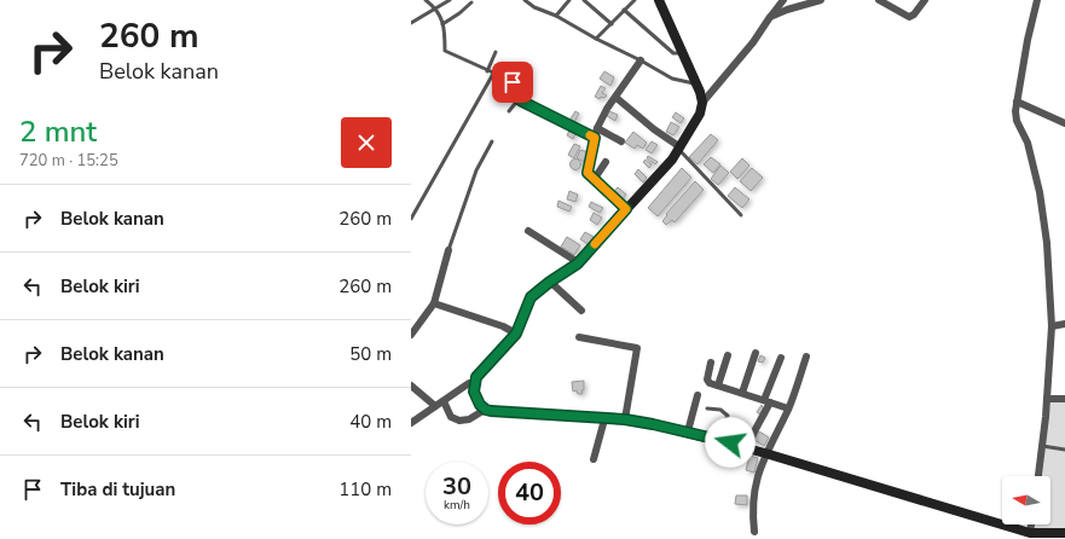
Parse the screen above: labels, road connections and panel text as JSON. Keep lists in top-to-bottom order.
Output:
{
  "north": "left",
  "page": {
    "turn": ["260 m", "Belok kanan"],
    "heading": ["2 mnt", "720 m · 15:25"],
    "list": [
      {
        "name": "Belok kanan",
        "value": "260 m"
      },
      {
        "name": "Belok kiri",
        "value": "260 m"
      },
      {
        "name": "Belok kanan",
        "value": "50 m"
      },
      {
        "name": "Belok kiri",
        "value": "40 m"
      },
      {
        "name": "Tiba di tujuan",
        "value": "110 m"
      }
    ],
    "speed": "30 km/h",
    "limit": "40"
  }
}
